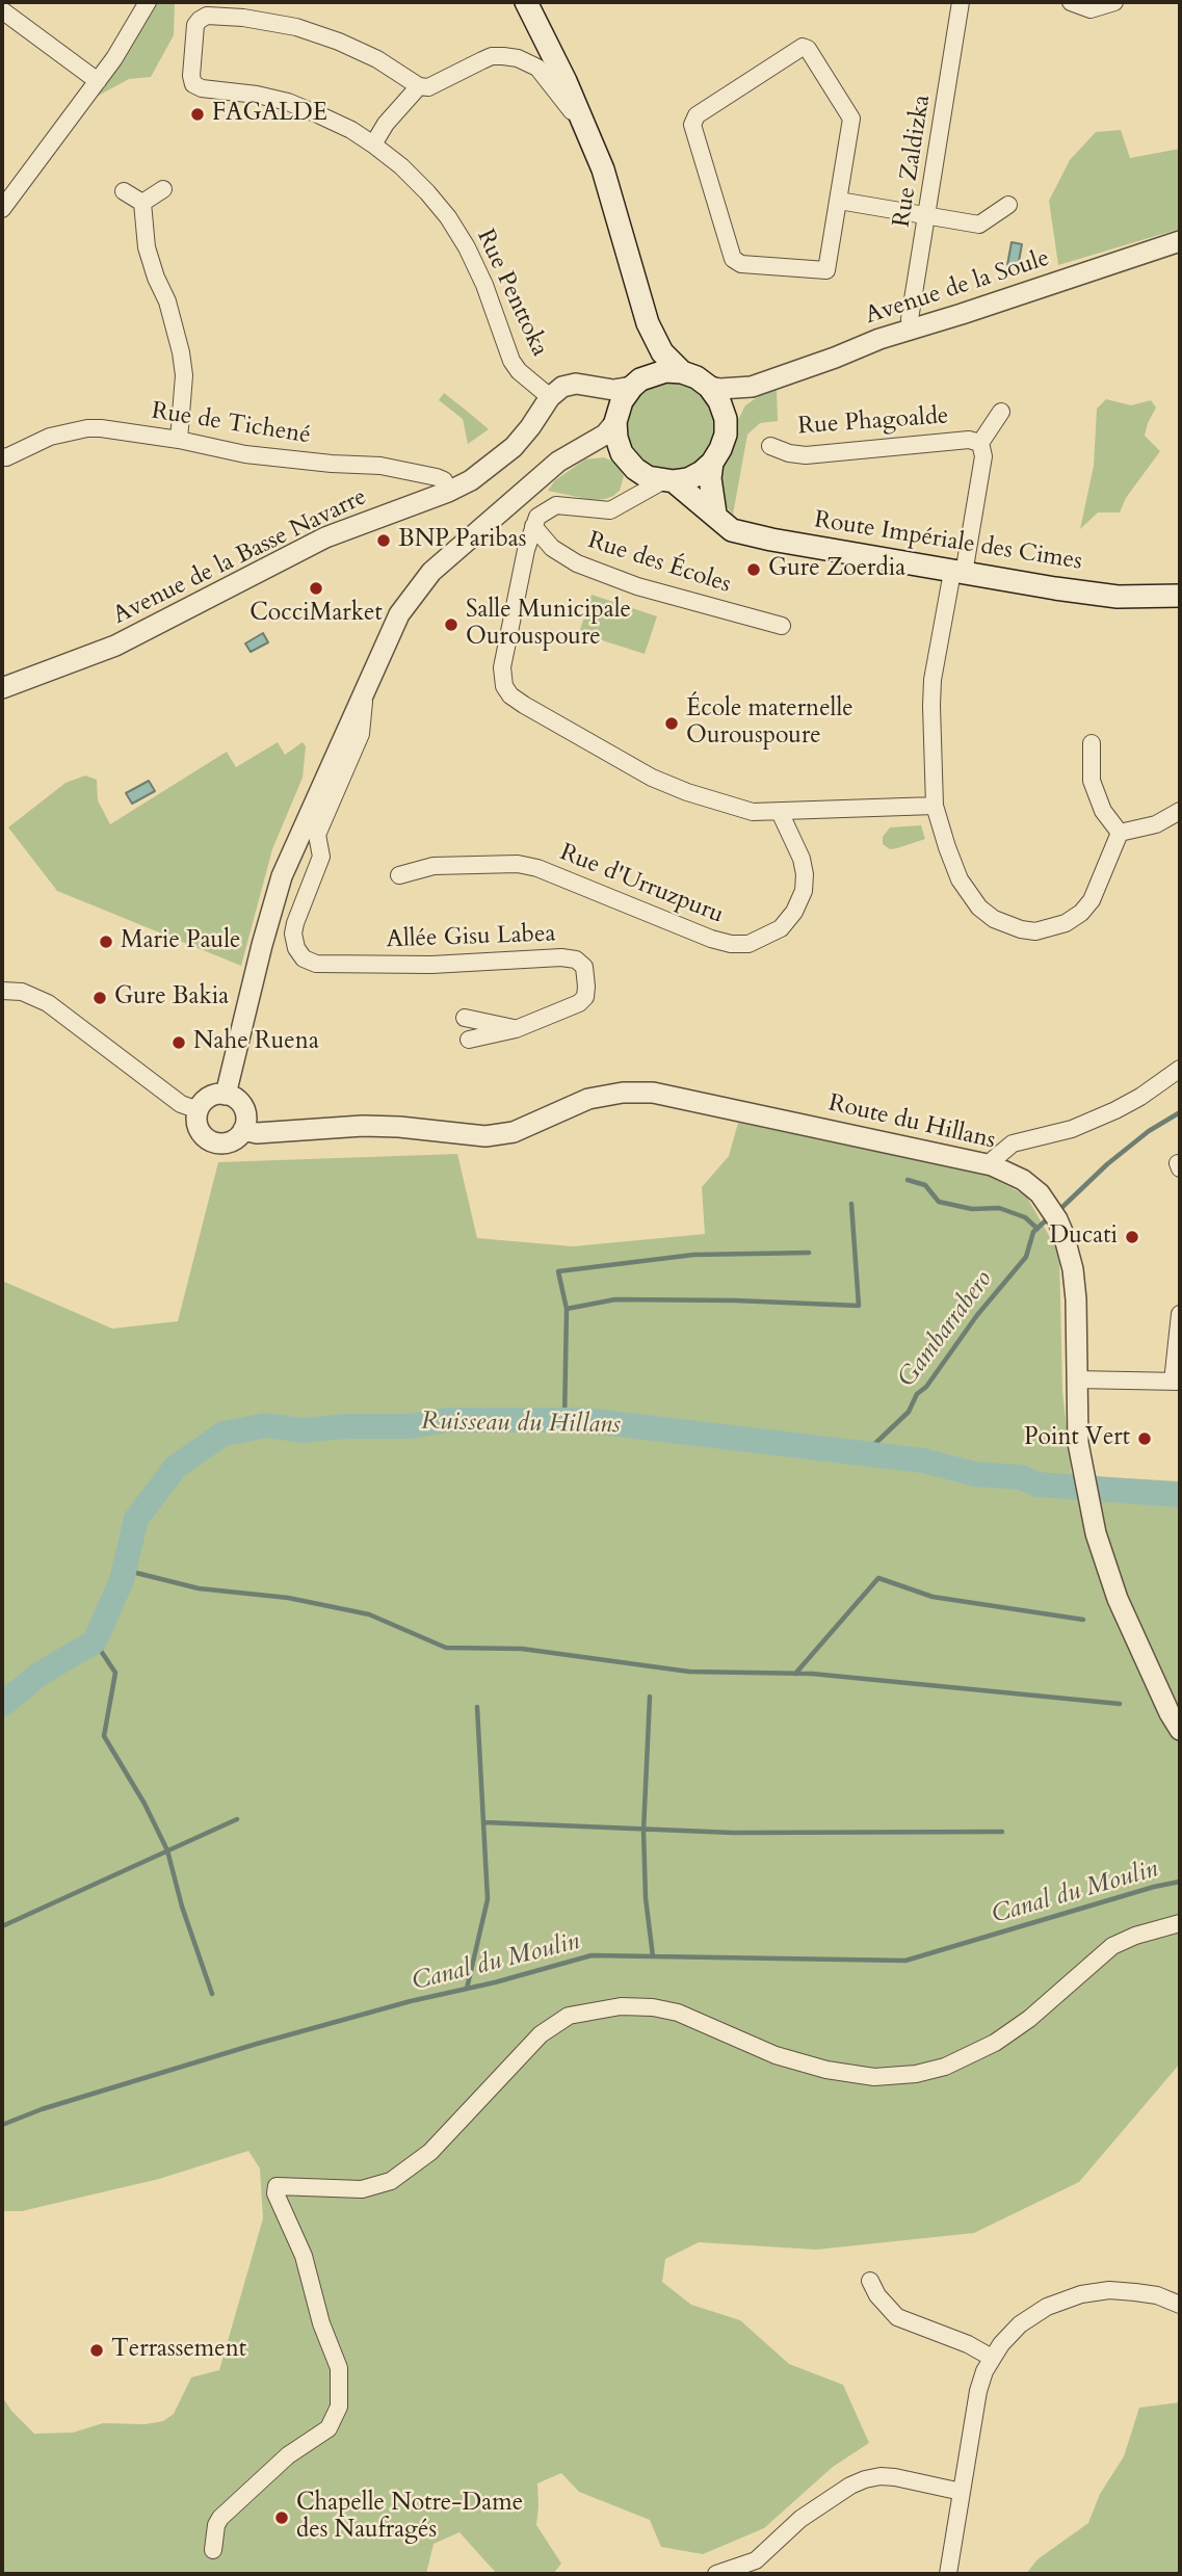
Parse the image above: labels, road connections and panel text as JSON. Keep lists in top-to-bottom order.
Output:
{
  "streets": {
    "main road": ["Route Impériale des Cimes"],
    "street": [
      "Rue Zaldizka",
      "Avenue de la Soule",
      "Rue Penttoka",
      "Rue Phagoalde",
      "Rue de Tichené",
      "Avenue de la Basse Navarre",
      "Rue des Écoles",
      "Rue d'Urruzpuru",
      "Allée Gisu Labea",
      "Route du Hillans"
    ]
  },
  "crossings": [
    ["Rue Zaldizka", "Avenue de la Soule"],
    ["Avenue de la Soule", "Route Impériale des Cimes"],
    ["Rue Penttoka", "Avenue de la Basse Navarre"],
    ["Rue Phagoalde", "Route Impériale des Cimes"],
    ["Rue de Tichené", "Avenue de la Basse Navarre"]
  ],
  "water": ["Gambarrabero", "Ruisseau du Hillans", "Canal du Moulin"],
  "places": [
    "FAGALDE",
    "BNP Paribas",
    "Gure Zoerdia",
    "CocciMarket",
    "Salle Municipale Ourouspoure",
    "École maternelle Ourouspoure",
    "Marie Paule",
    "Gure Bakia",
    "Nahe Ruena",
    "Ducati",
    "Point Vert",
    "Terrassement",
    "Chapelle Notre-Dame des Naufragés"
  ]
}
